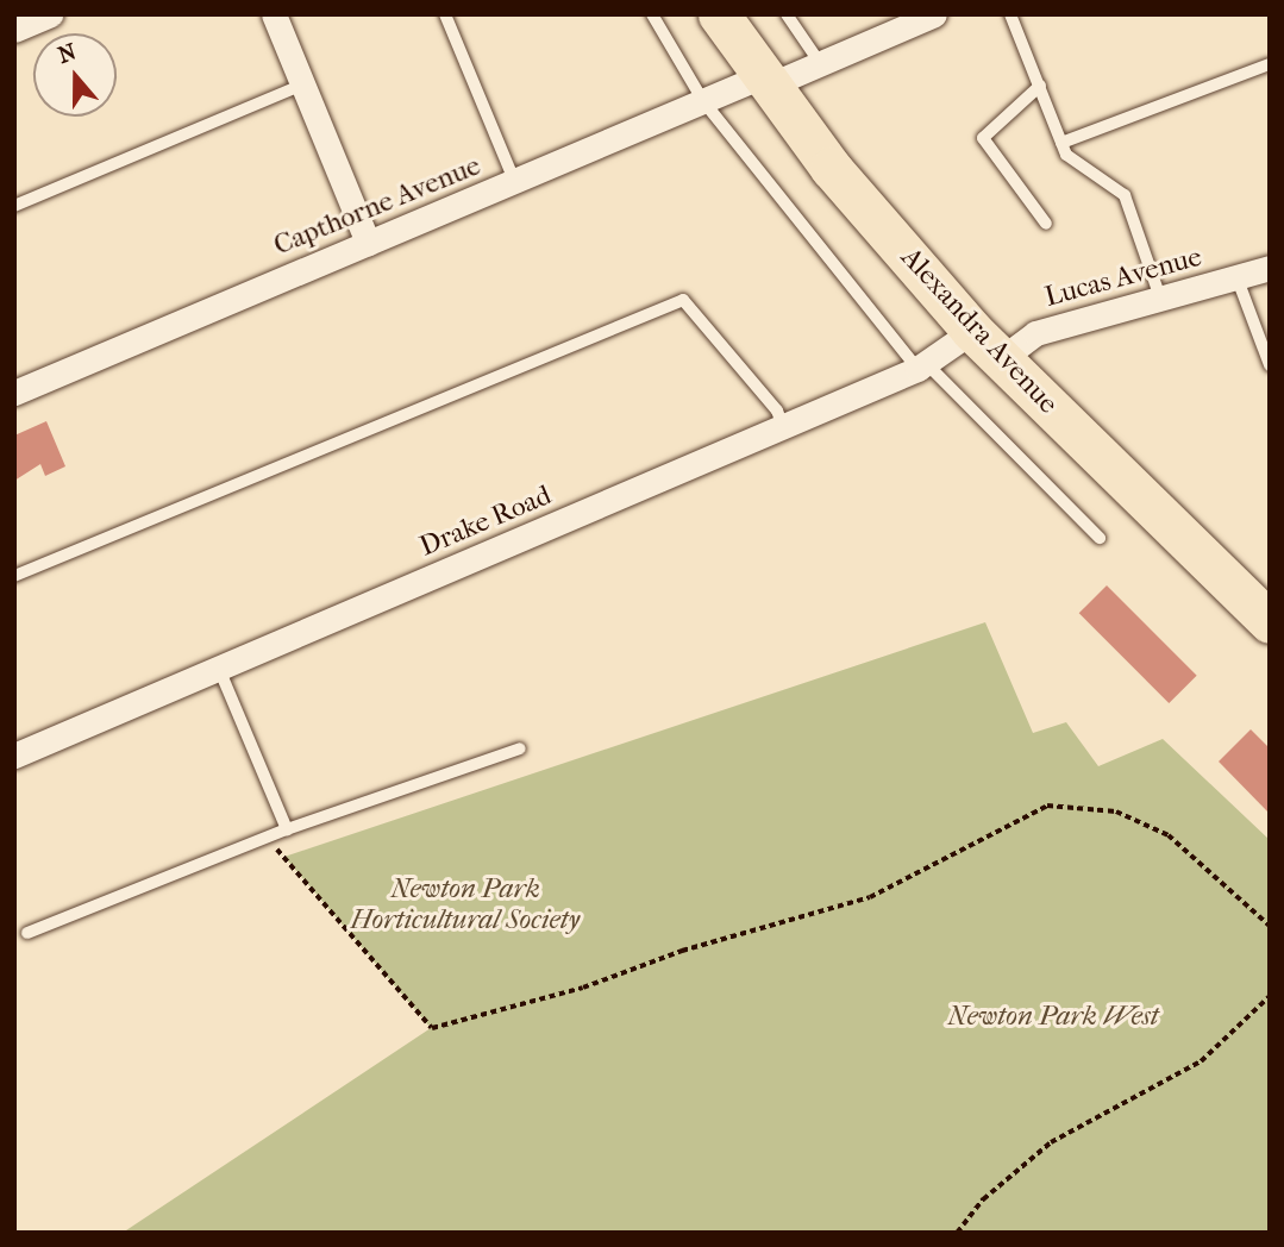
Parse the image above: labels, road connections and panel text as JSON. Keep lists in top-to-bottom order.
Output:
{
  "streets": {
    "main road": ["Alexandra Avenue"],
    "street": ["Capthorne Avenue", "Lucas Avenue", "Drake Road"]
  },
  "crossings": [
    ["Capthorne Avenue", "Alexandra Avenue"],
    ["Lucas Avenue", "Alexandra Avenue"],
    ["Lucas Avenue", "Drake Road"],
    ["Alexandra Avenue", "Drake Road"]
  ],
  "parks": ["Newton Park Horticultural Society", "Newton Park West"],
  "north": "top"
}
